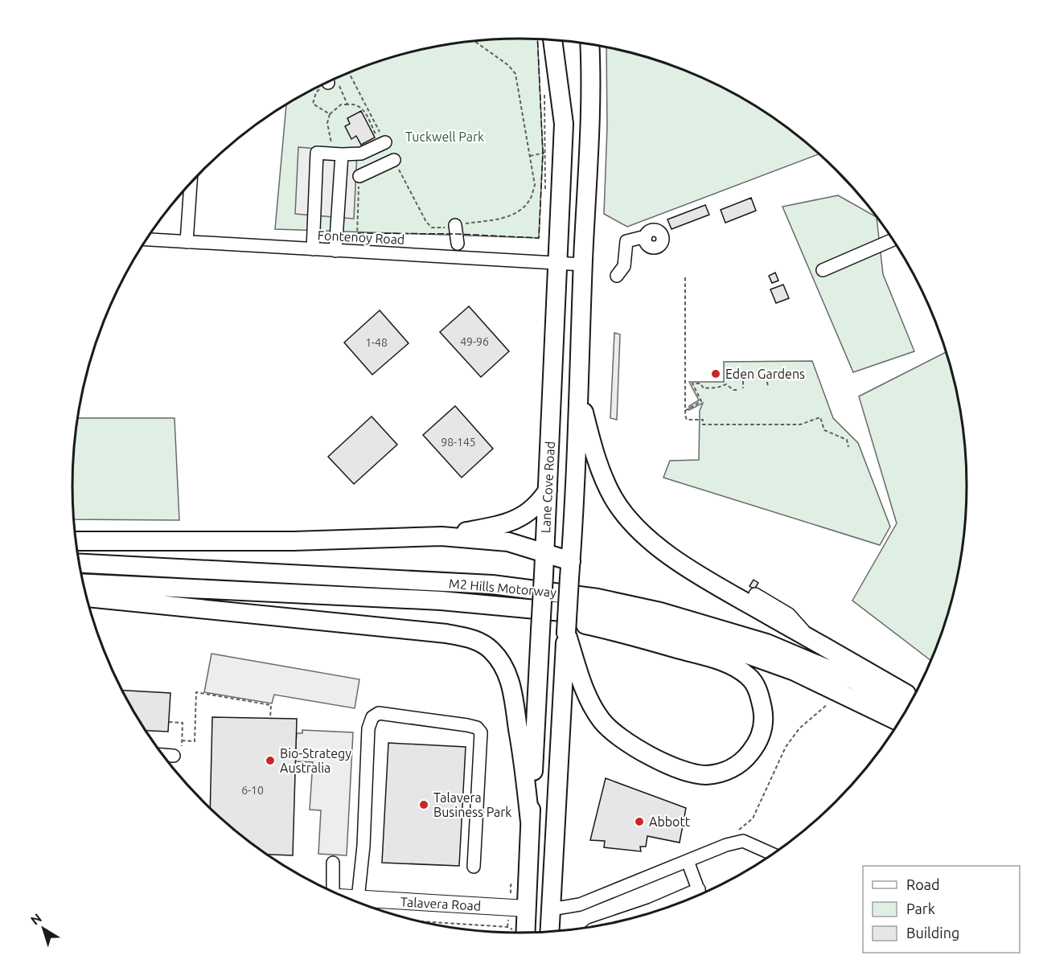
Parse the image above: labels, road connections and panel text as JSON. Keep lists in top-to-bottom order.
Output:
{
  "streets": {
    "highway": ["Lane Cove Road", "M2 Hills Motorway"],
    "main road": ["Talavera Road"],
    "street": ["Fontenoy Road"]
  },
  "crossings": [
    ["Fontenoy Road", "Lane Cove Road"],
    ["Lane Cove Road", "Talavera Road"]
  ],
  "parks": ["Tuckwell Park"],
  "places": [
    "Eden Gardens",
    "Bio-Strategy Australia",
    "Talavera Business Park",
    "Abbott"
  ],
  "house_numbers": [
    "49-96",
    "1-48",
    "98-145",
    "6-10"
  ],
  "legend": ["Road", "Park", "Building"],
  "north": "top left"
}
